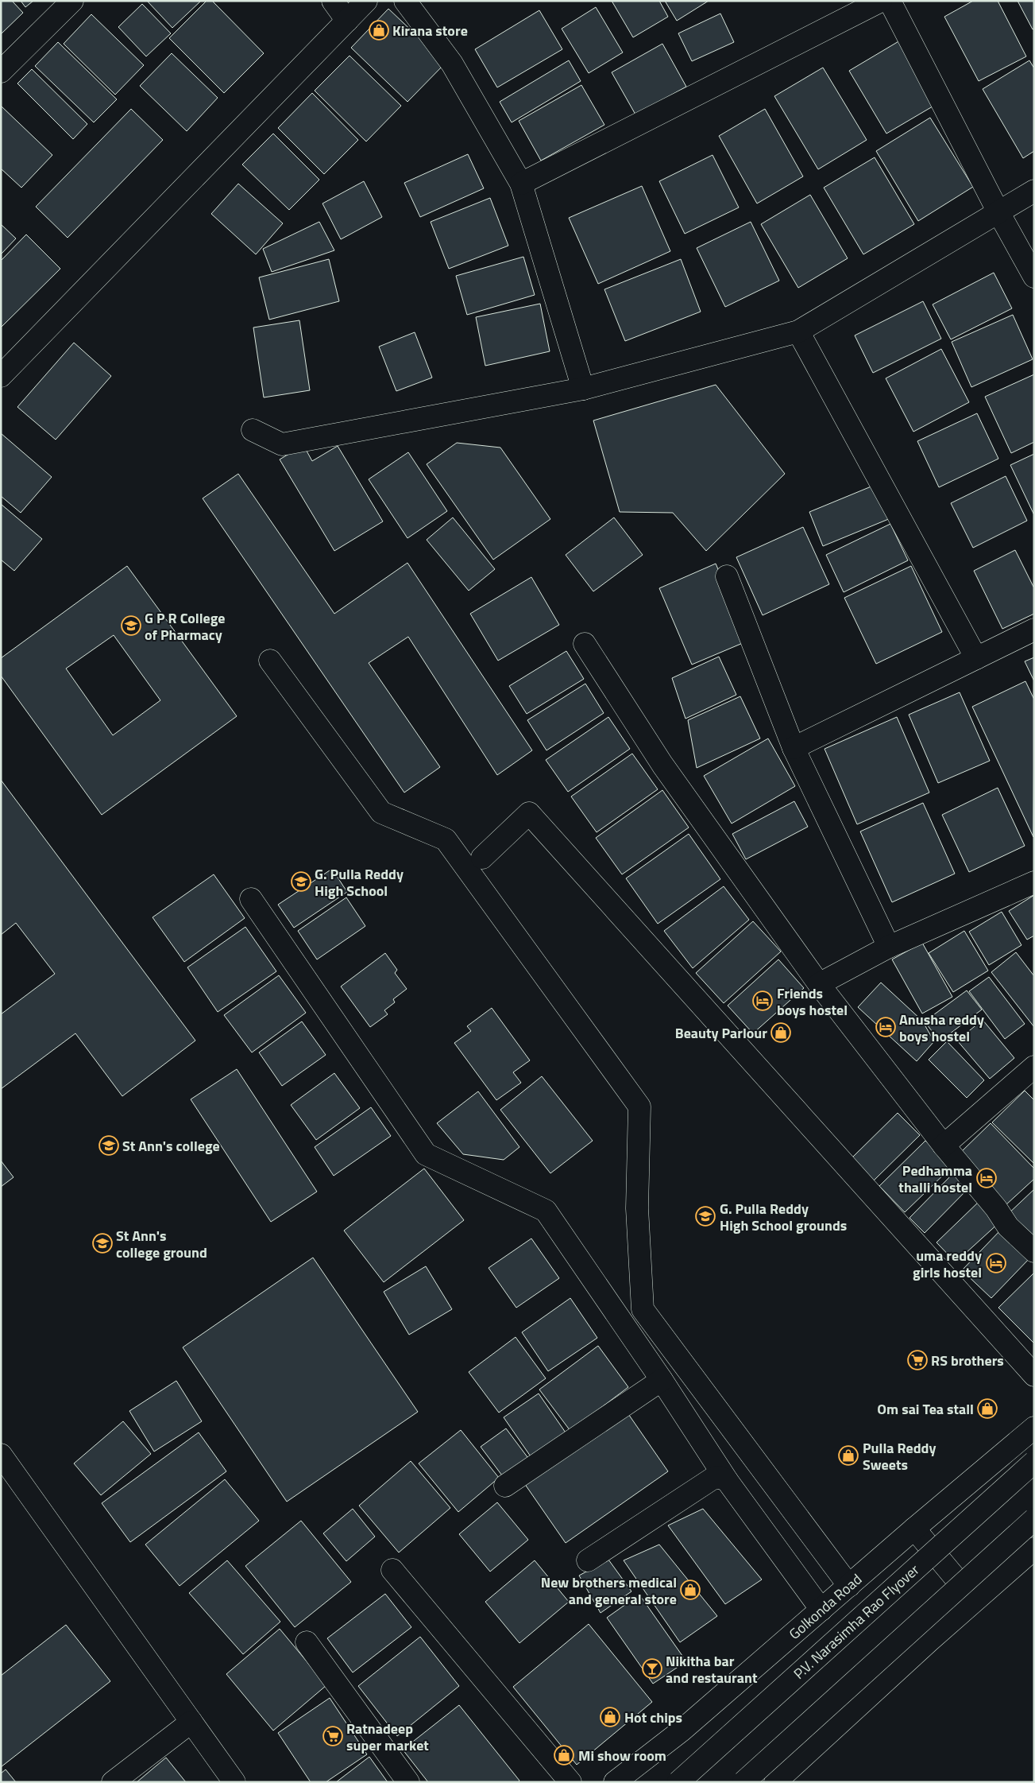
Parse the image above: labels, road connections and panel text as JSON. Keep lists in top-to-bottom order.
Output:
{
  "streets": {
    "main road": ["Golkonda Road", "P.V. Narasimha Rao Flyover"]
  },
  "places": {
    "shop": [
      "Kirana store",
      "Beauty Parlour",
      "Om sai Tea stall",
      "Pulla Reddy Sweets",
      "New brothers medical and general store",
      "Hot chips",
      "Mi show room"
    ],
    "school or university": [
      "G P R College of Pharmacy",
      "G. Pulla Reddy High School",
      "St Ann's college",
      "G. Pulla Reddy High School grounds",
      "St Ann's college ground"
    ],
    "hotel": [
      "Friends boys hostel",
      "Anusha reddy boys hostel",
      "Pedhamma thalli hostel",
      "uma reddy girls hostel"
    ],
    "supermarket": ["RS brothers", "Ratnadeep super market"],
    "bar": ["Nikitha bar and restaurant"]
  }
}
